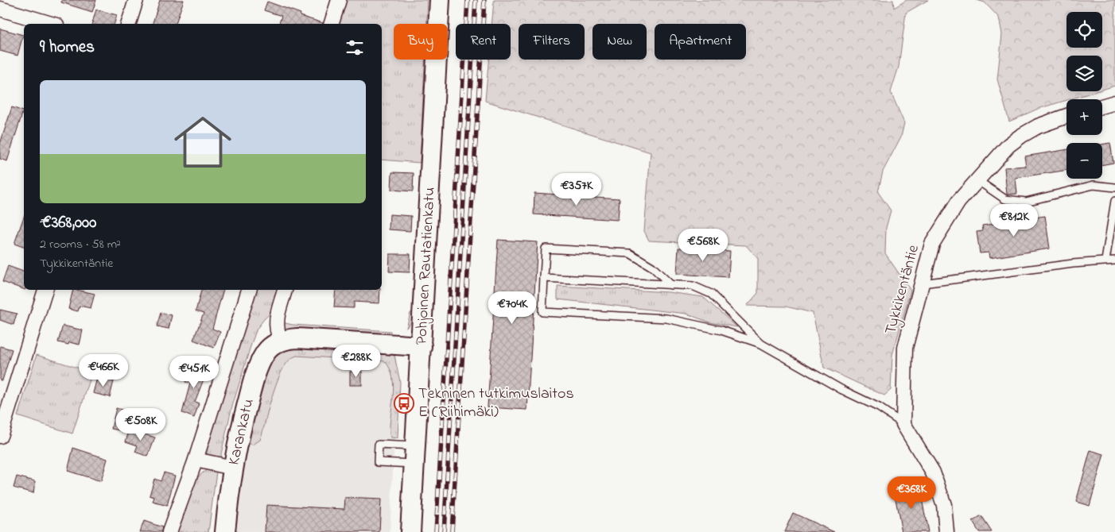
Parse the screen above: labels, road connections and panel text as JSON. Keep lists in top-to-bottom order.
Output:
{
  "streets": {
    "street": ["Pohjoinen Rautatienkatu", "Tykkikentäntie", "Karankatu"]
  },
  "places": {
    "bus stop": ["Tekninen tutkimuslaitos E (Riihimäki)"]
  },
  "page": {
    "map_buttons": ["+", "−"],
    "chip": [
      "Buy",
      "Rent",
      "Filters",
      "New",
      "Apartment"
    ],
    "heading": "9 homes",
    "list": [
      {
        "name": "€368,000",
        "note": "2 rooms · 58 m² · Tykkikentäntie"
      }
    ],
    "price": [
      "€357K",
      "€812K",
      "€568K",
      "€704K",
      "€288K",
      "€466K",
      "€451K",
      "€508K",
      "€368K"
    ]
  }
}
